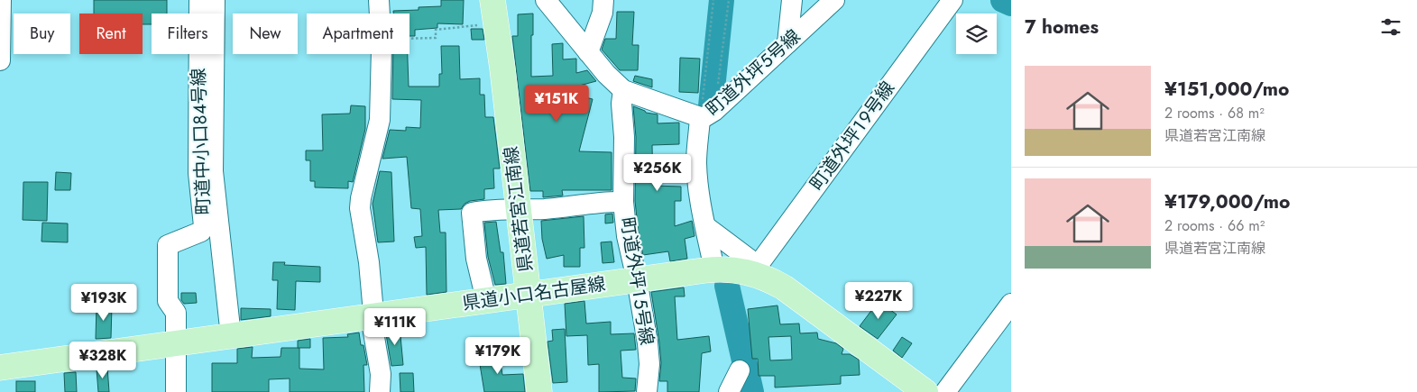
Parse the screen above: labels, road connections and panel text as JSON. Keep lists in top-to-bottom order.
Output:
{
  "streets": {
    "main road": ["県道若宮江南線", "県道小口名古屋線"],
    "street": [
      "町道外坪５号線",
      "町道外坪１９号線",
      "町道中小口８４号線",
      "町道外坪１５号線"
    ]
  },
  "crossings": [
    ["町道外坪５号線", "町道外坪１５号線"],
    ["町道外坪１９号線", "県道小口名古屋線"],
    ["町道中小口８４号線", "県道小口名古屋線"],
    ["県道若宮江南線", "県道小口名古屋線"],
    ["町道外坪１５号線", "県道小口名古屋線"]
  ],
  "page": {
    "heading": "7 homes",
    "chip": [
      "Buy",
      "Rent",
      "Filters",
      "New",
      "Apartment"
    ],
    "list": [
      {
        "name": "¥151,000/mo",
        "note": "2 rooms · 68 m² · 県道若宮江南線"
      },
      {
        "name": "¥179,000/mo",
        "note": "2 rooms · 66 m² · 県道若宮江南線"
      }
    ],
    "price": [
      "¥151K",
      "¥256K",
      "¥227K",
      "¥193K",
      "¥111K",
      "¥179K",
      "¥328K"
    ]
  }
}
